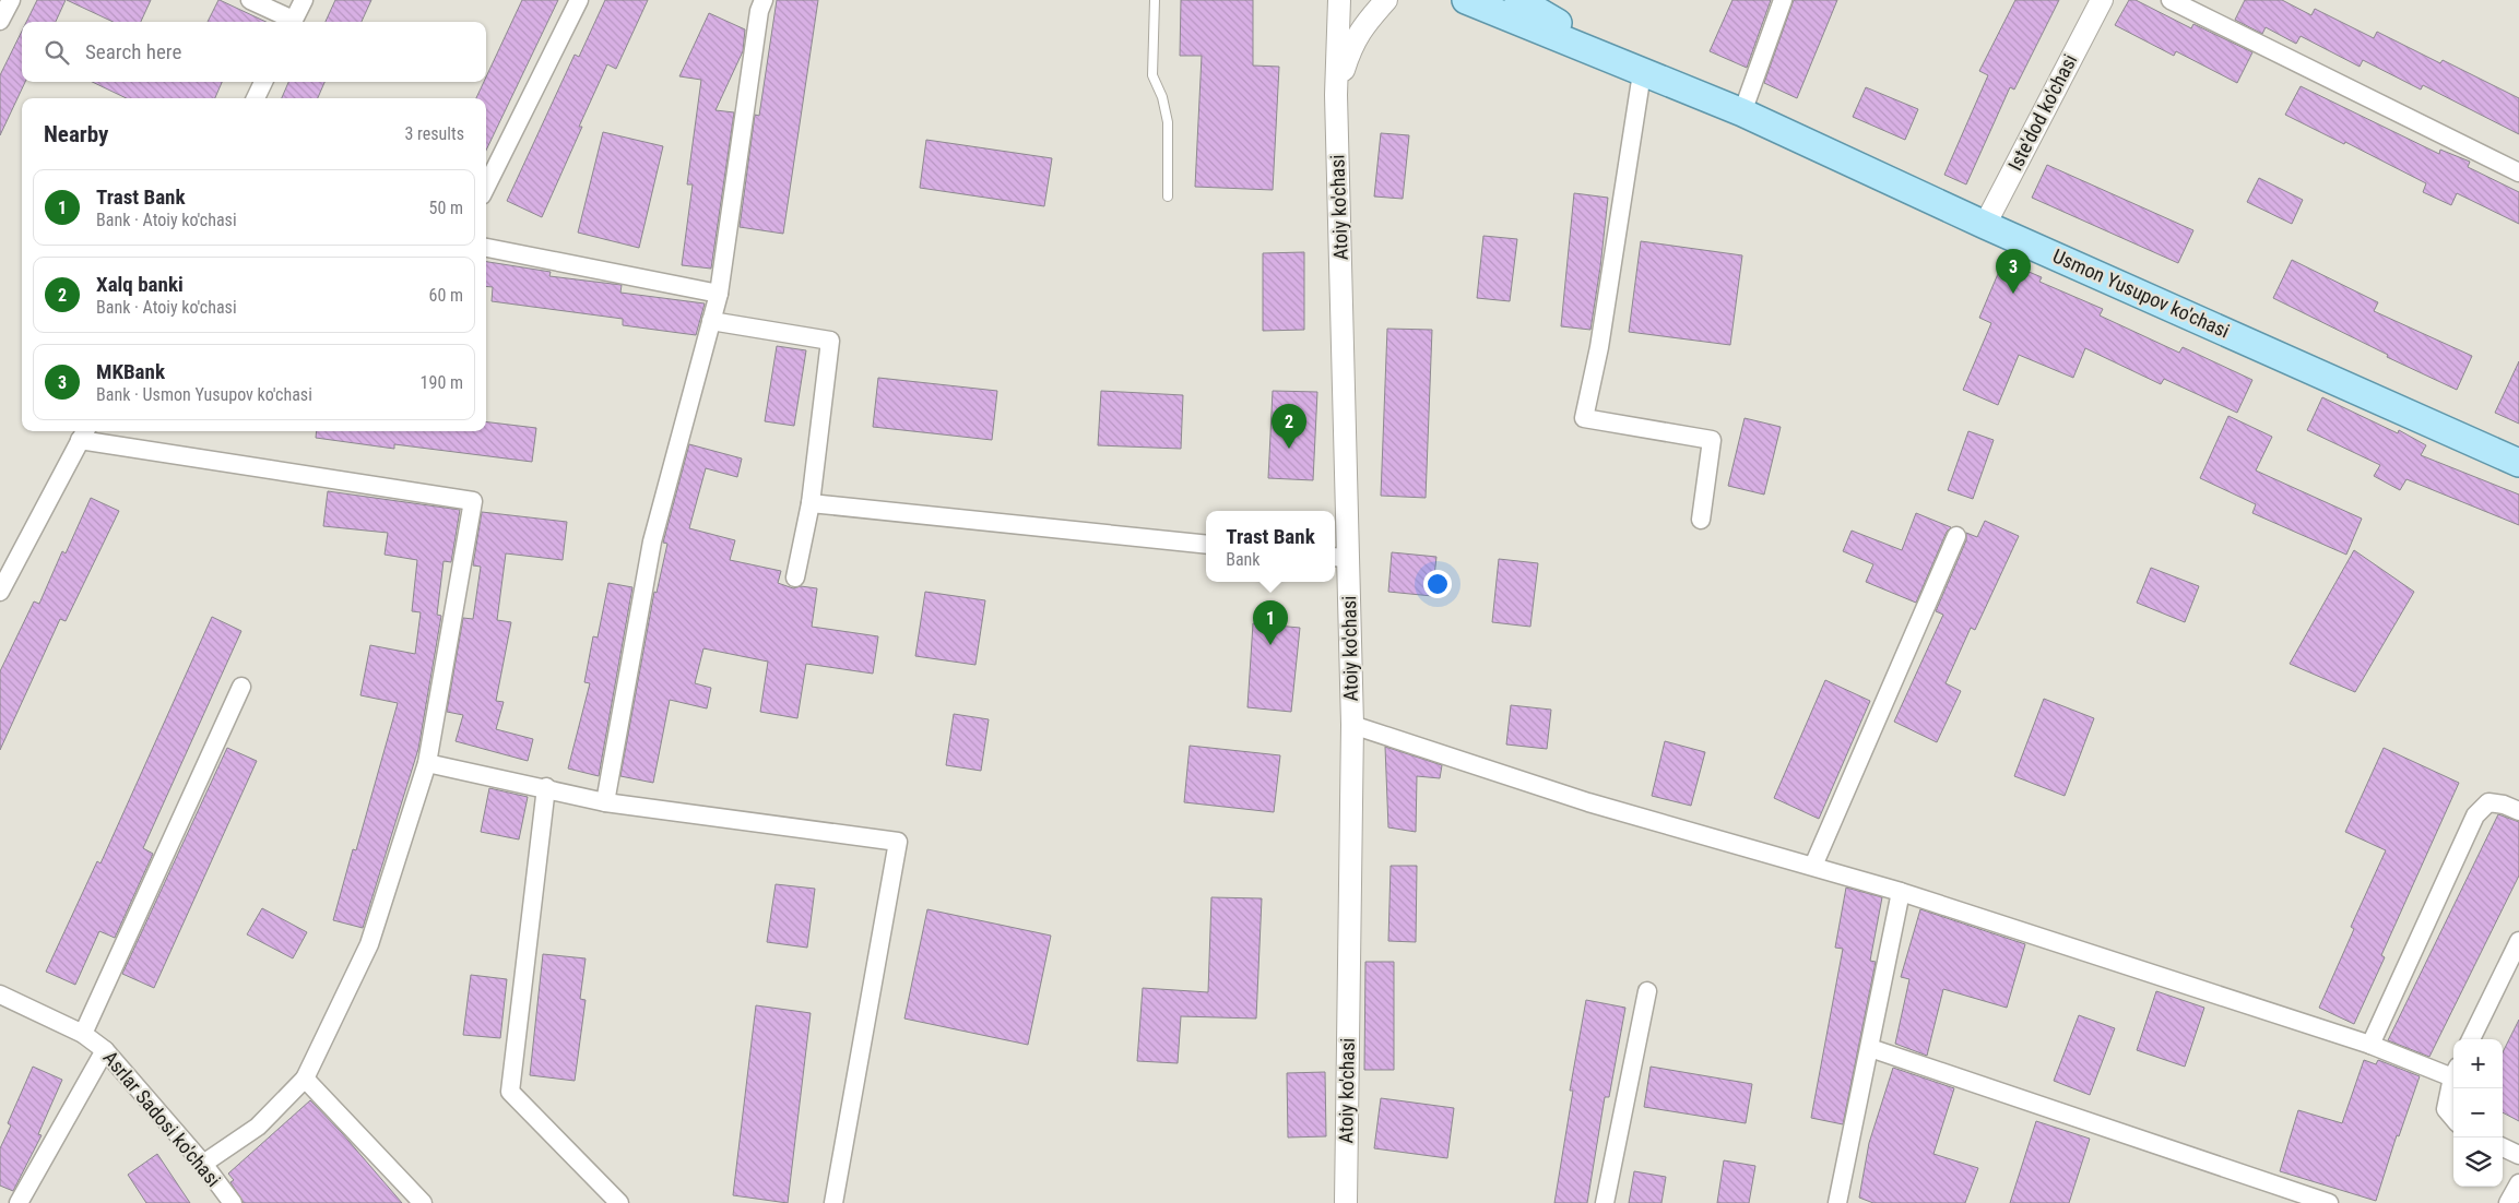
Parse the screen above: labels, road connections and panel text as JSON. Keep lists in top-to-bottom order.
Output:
{
  "streets": {
    "main road": ["Usmon Yusupov ko'chasi"],
    "street": ["Iste'dod ko'chasi", "Atoiy ko'chasi", "Asrlar Sadosi ko'chasi"]
  },
  "crossings": [
    ["Iste'dod ko'chasi", "Usmon Yusupov ko'chasi"]
  ],
  "page": {
    "search": "Search here",
    "heading": ["Nearby", "3 results"],
    "list": [
      {
        "mark": "1",
        "name": "Trast Bank",
        "note": "Bank · Atoiy ko'chasi",
        "value": "50 m"
      },
      {
        "mark": "2",
        "name": "Xalq banki",
        "note": "Bank · Atoiy ko'chasi",
        "value": "60 m"
      },
      {
        "mark": "3",
        "name": "MKBank",
        "note": "Bank · Usmon Yusupov ko'chasi",
        "value": "190 m"
      }
    ],
    "pins": ["3", "2", "1"],
    "popup": ["Trast Bank", "Bank"],
    "map_buttons": ["+", "−"]
  }
}
